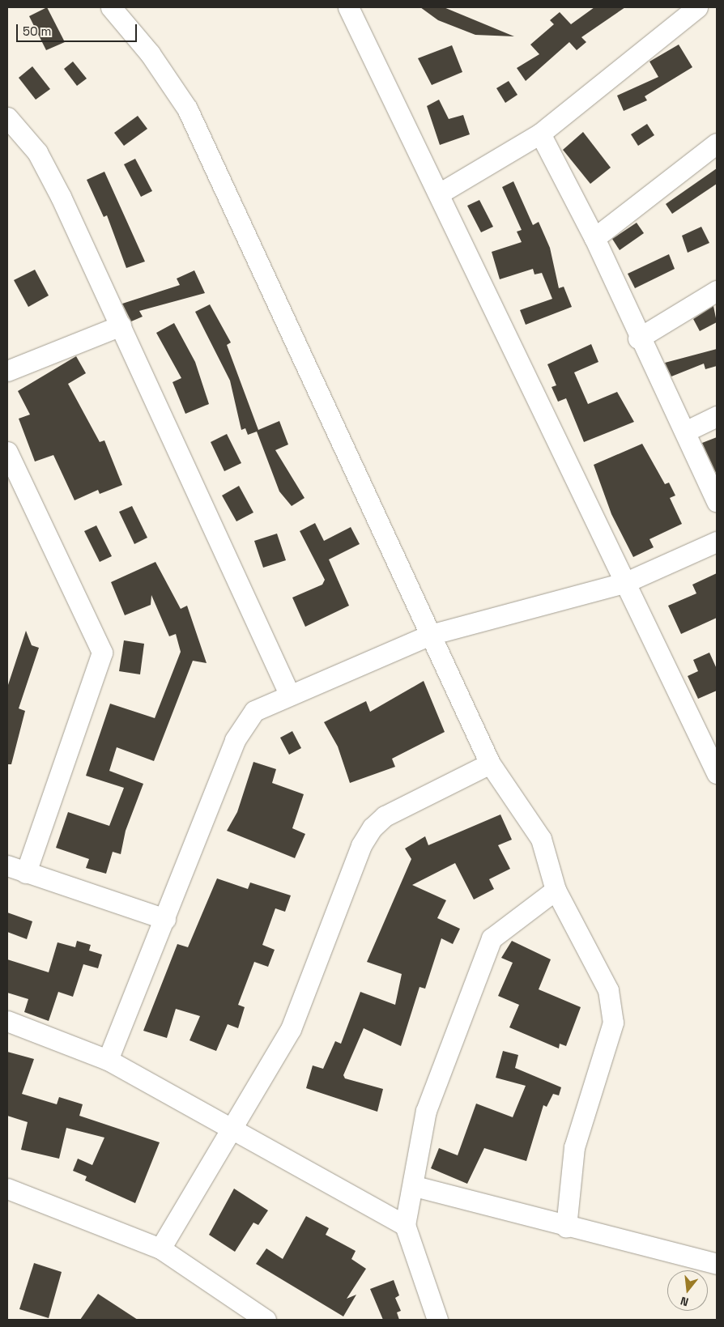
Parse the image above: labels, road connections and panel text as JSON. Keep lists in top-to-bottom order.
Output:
{
  "scale_bar": "50 m",
  "north": "bottom"
}
